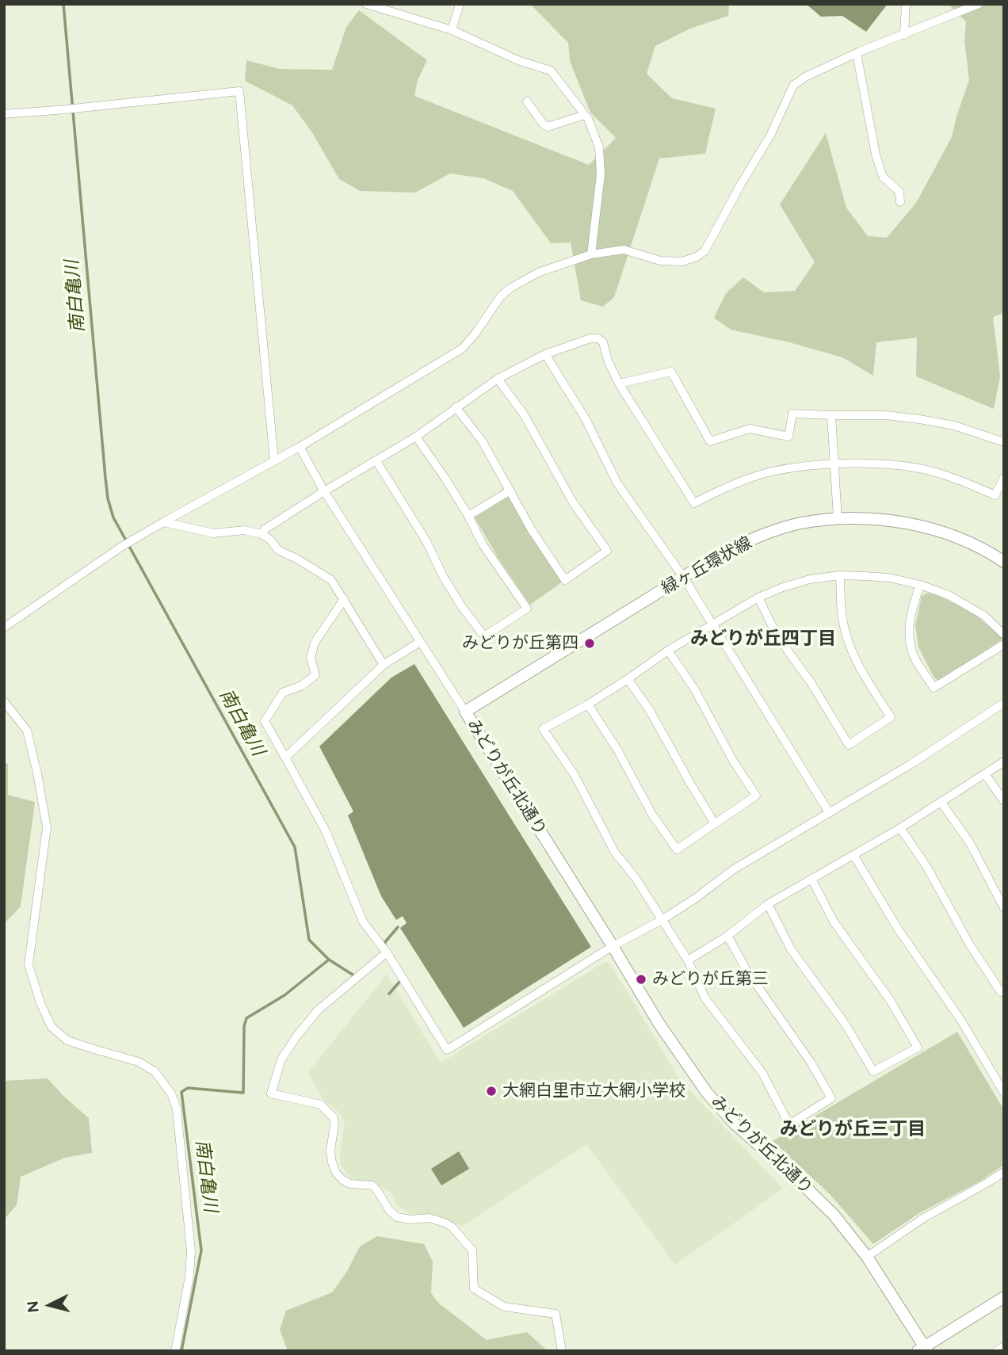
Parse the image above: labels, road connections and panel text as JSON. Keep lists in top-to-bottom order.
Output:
{
  "streets": {
    "street": ["緑ヶ丘環状線", "みどりが丘北通り"]
  },
  "crossings": [
    ["緑ヶ丘環状線", "みどりが丘北通り"]
  ],
  "districts": ["みどりが丘四丁目", "みどりが丘三丁目"],
  "water": ["南白亀川"],
  "places": ["みどりが丘第四", "みどりが丘第三", "大網白里市立大網小学校"],
  "north": "left"
}
